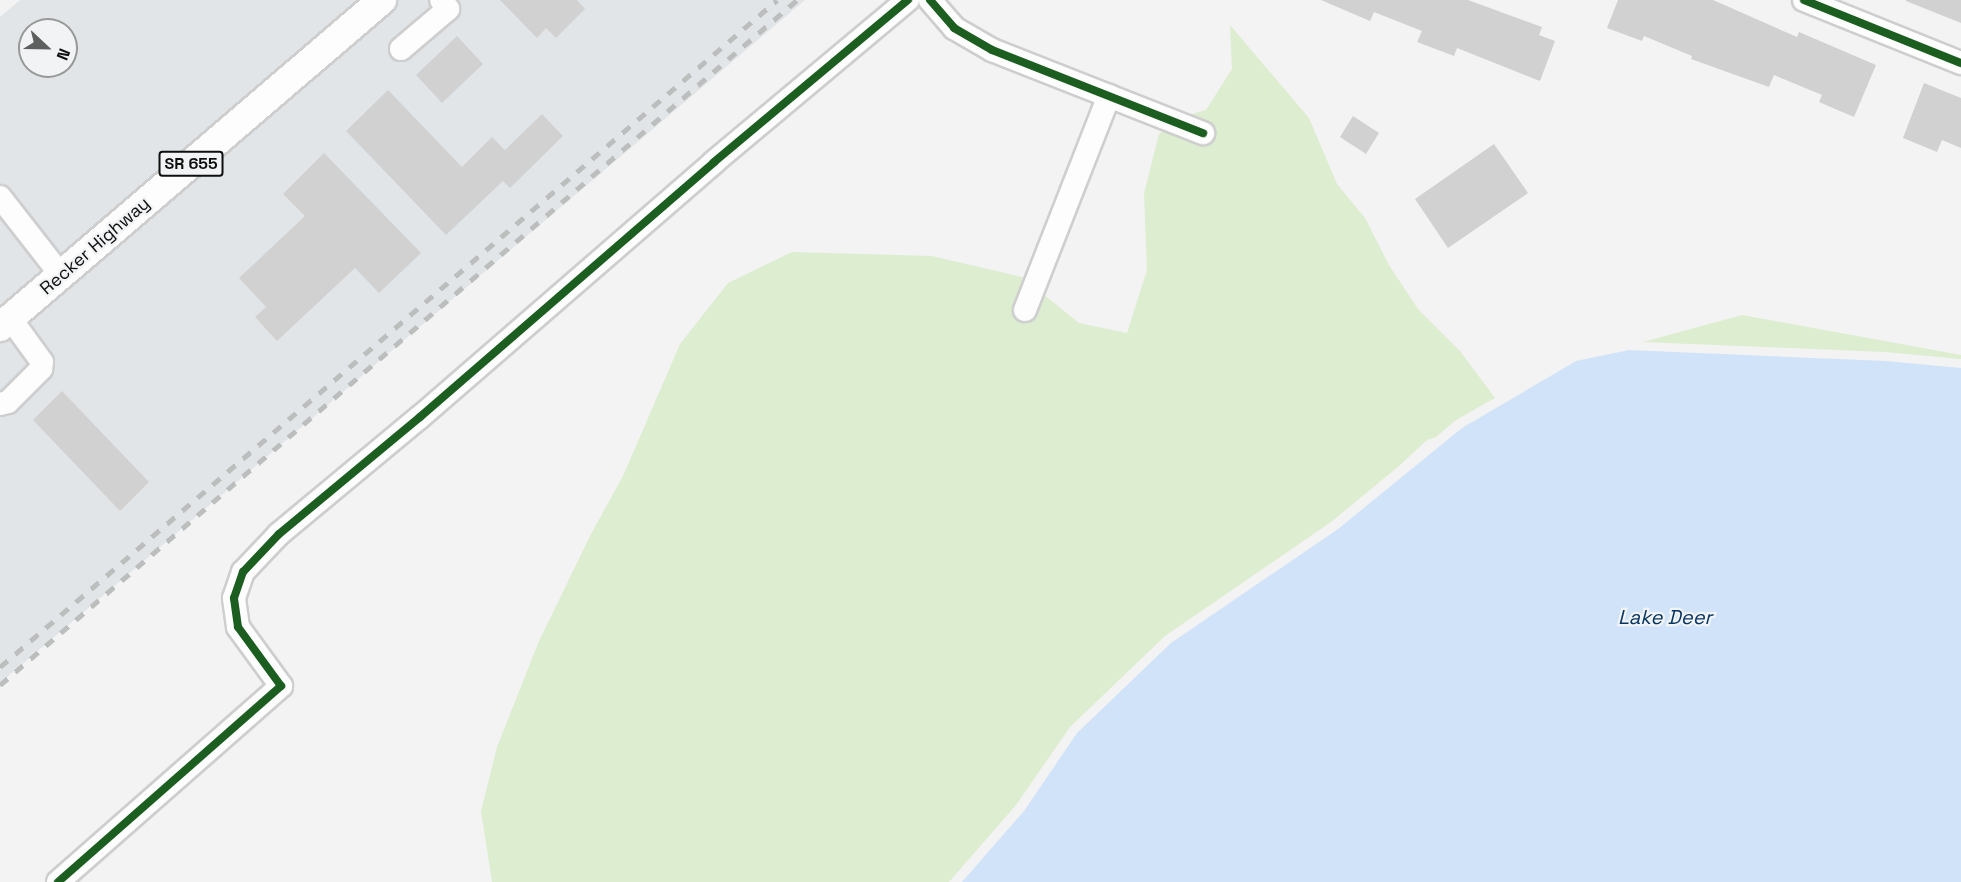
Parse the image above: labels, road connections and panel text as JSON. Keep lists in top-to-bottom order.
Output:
{
  "streets": {
    "main road": ["SR 655", "Recker Highway"]
  },
  "water": ["Lake Deer"],
  "north": "right"
}
